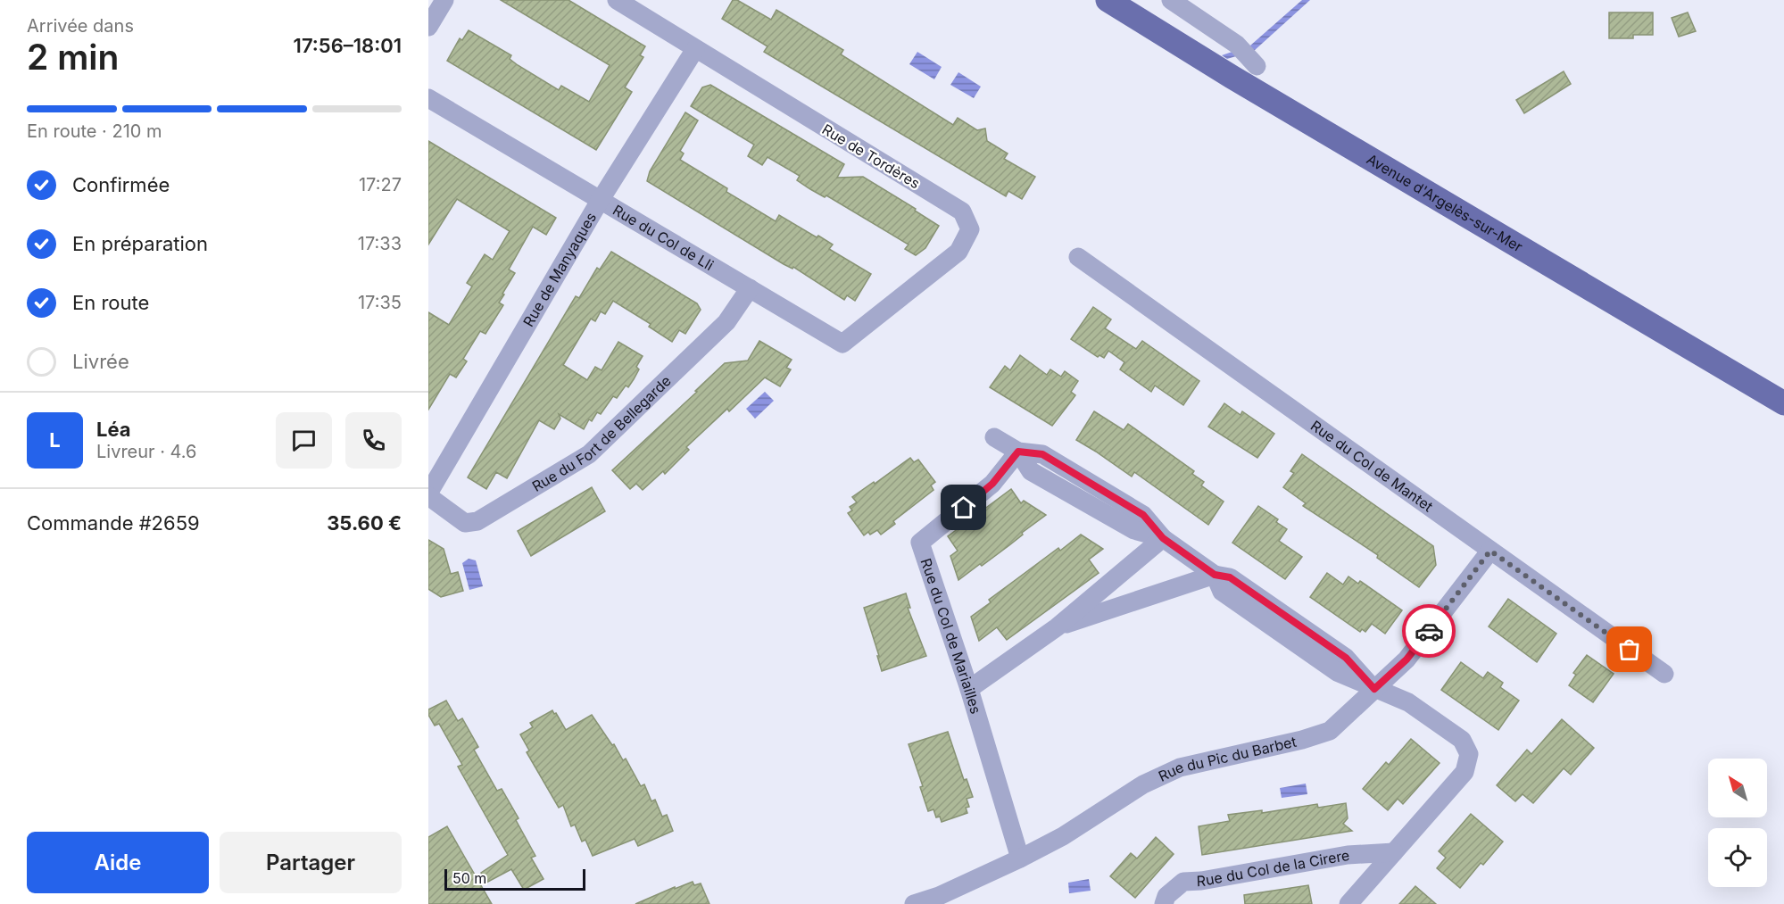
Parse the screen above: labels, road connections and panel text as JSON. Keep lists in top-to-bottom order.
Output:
{
  "streets": {
    "main road": ["Avenue d'Argelès-sur-Mer"],
    "street": [
      "Rue de Tordères",
      "Rue du Col de Lli",
      "Rue de Manyaques",
      "Rue du Fort de Bellegarde",
      "Rue du Col de Mantet",
      "Rue du Col de Mariailles",
      "Rue du Pic du Barbet",
      "Rue du Col de la Cirere"
    ]
  },
  "crossings": [
    ["Rue de Tordères", "Rue du Col de Lli"],
    ["Rue de Tordères", "Rue de Manyaques"],
    ["Rue du Col de Lli", "Rue de Manyaques"],
    ["Rue du Col de Lli", "Rue du Fort de Bellegarde"],
    ["Rue de Manyaques", "Rue du Fort de Bellegarde"],
    ["Rue du Col de Mantet", "Rue du Pic du Barbet"],
    ["Rue du Col de Mariailles", "Rue du Pic du Barbet"]
  ],
  "scale_bar": "50 m",
  "north": "top left",
  "page": {
    "heading": ["2 min", "Arrivée dans", "17:56–18:01"],
    "panel": [
      "Léa",
      "Livreur · 4.6",
      "Commande #2659",
      "35.60 €"
    ],
    "bar": "En route · 210 m",
    "list": [
      ["Confirmée", "17:27"],
      ["En préparation", "17:33"],
      ["En route", "17:35"],
      "Livrée"
    ],
    "round": "L",
    "buttons": ["Aide", "Partager"],
    "scale": "50 m"
  }
}
